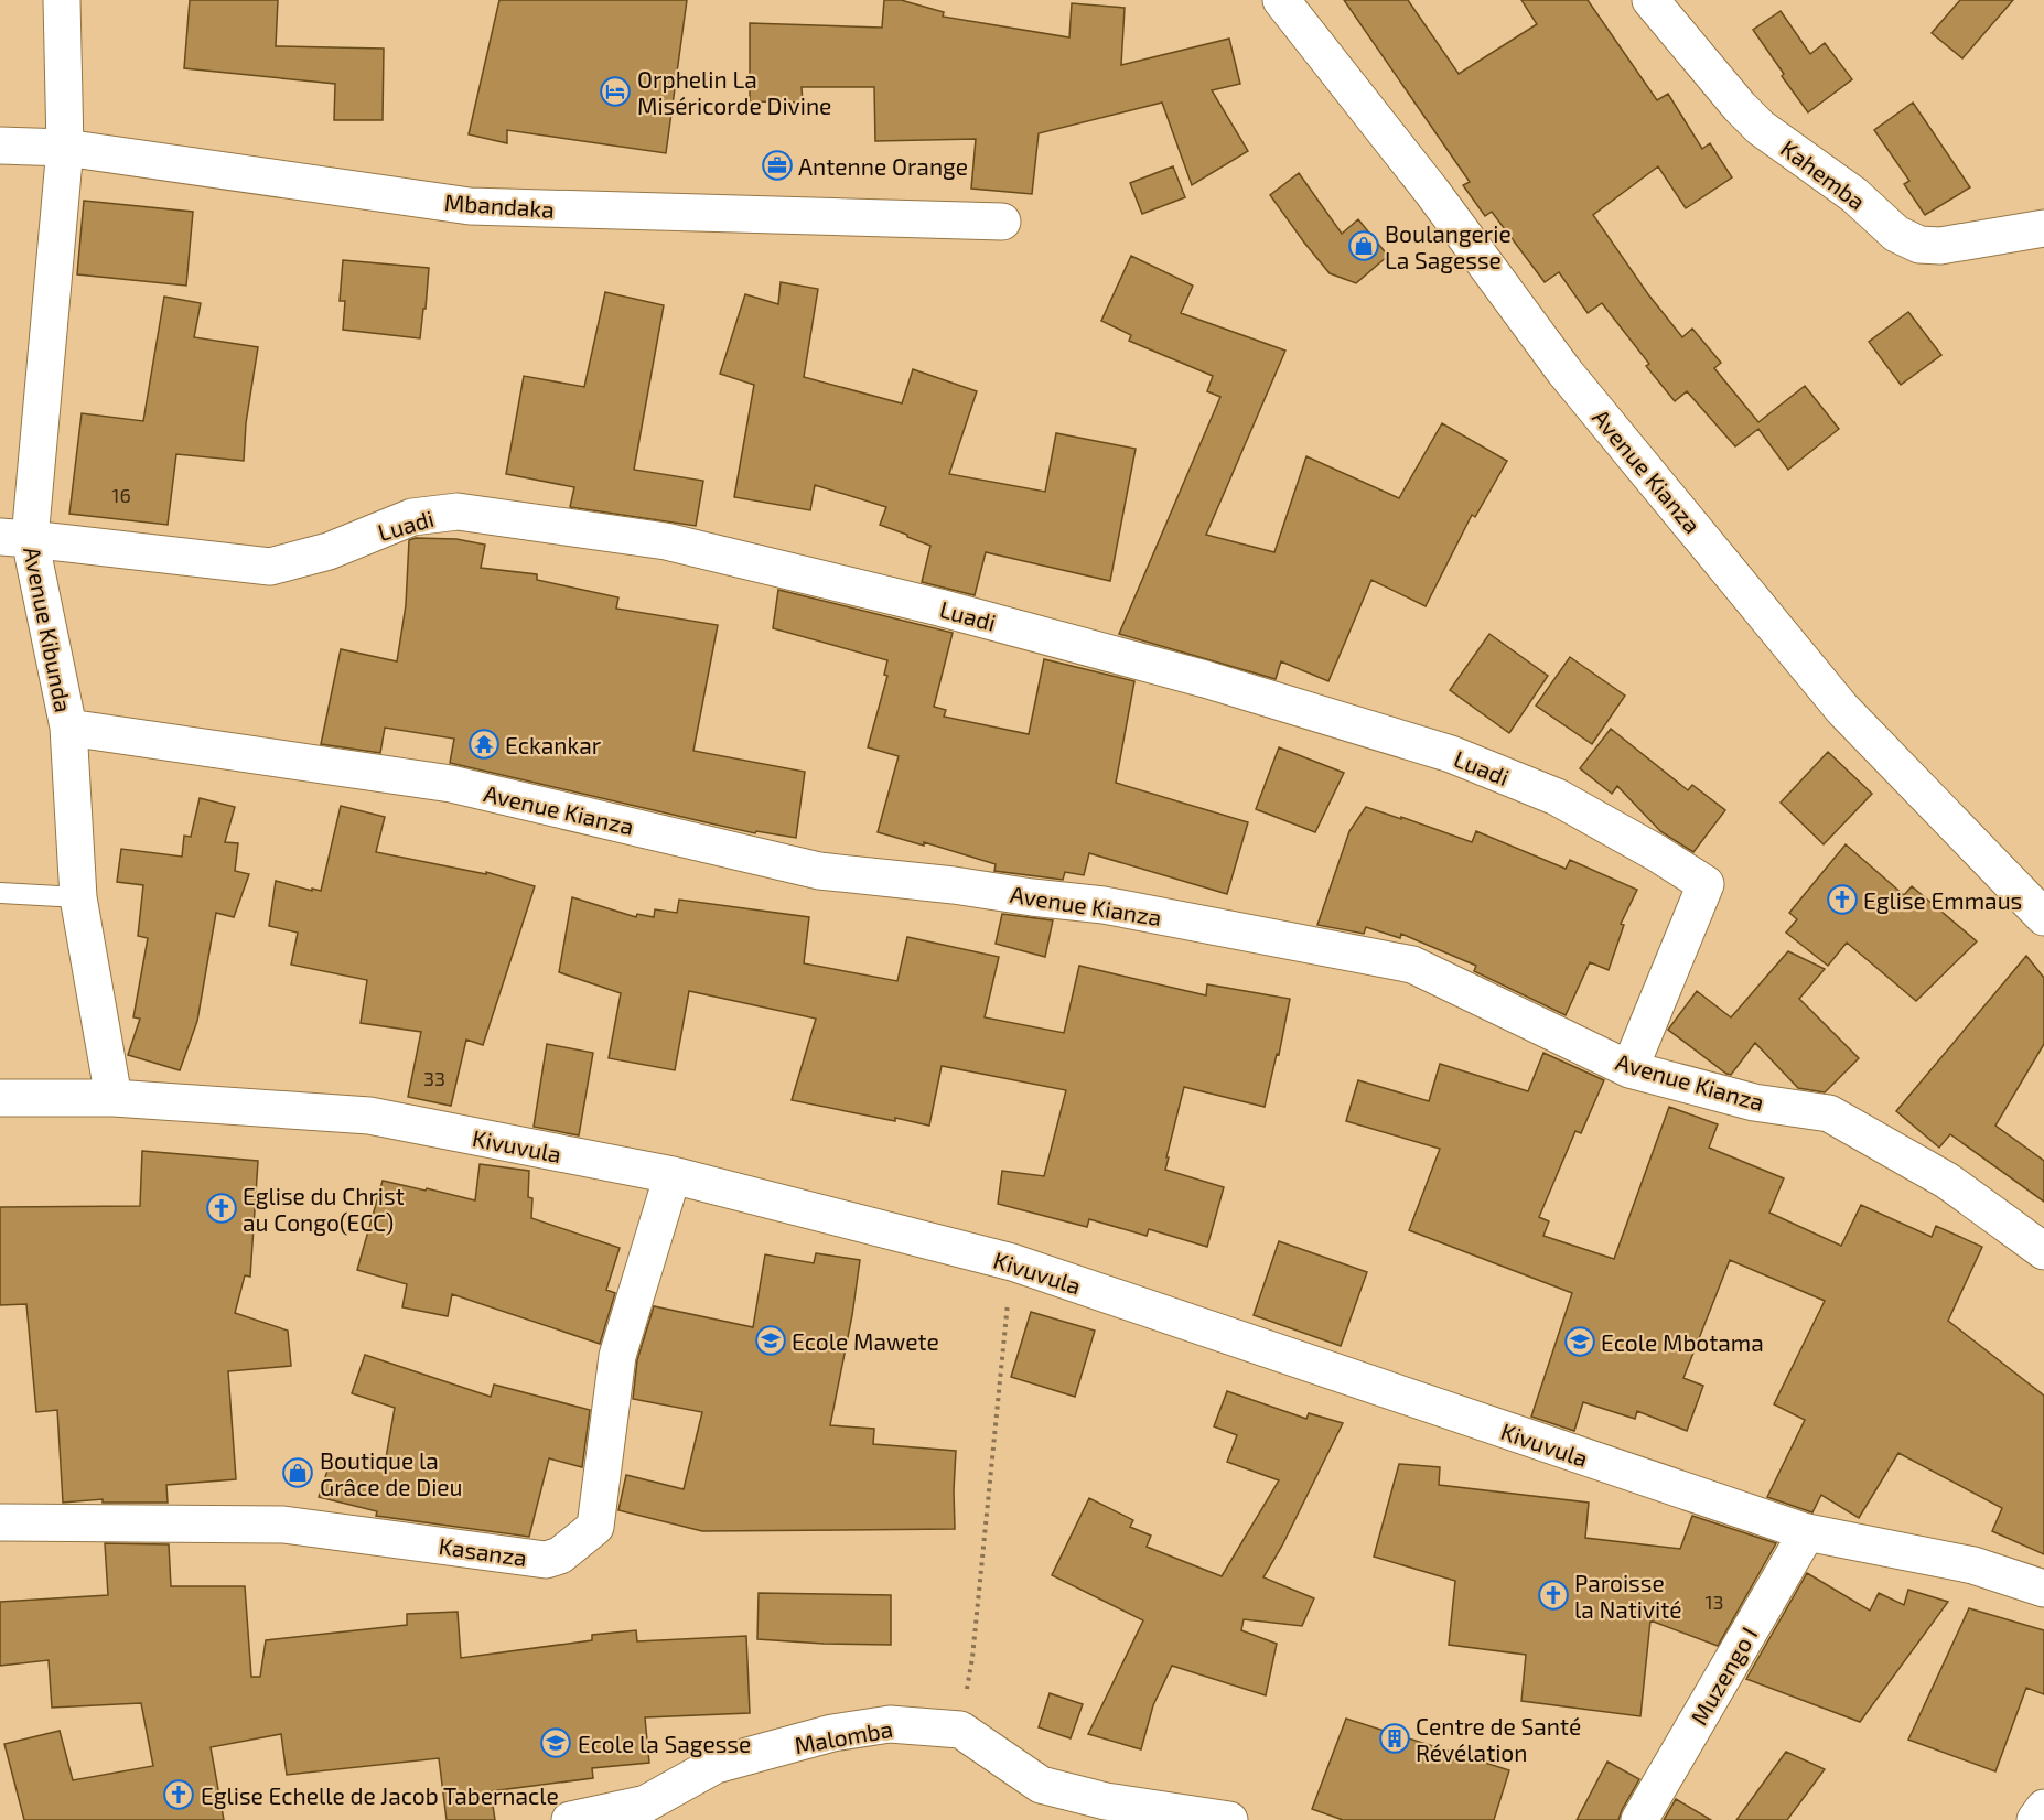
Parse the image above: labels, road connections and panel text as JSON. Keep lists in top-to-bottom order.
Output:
{
  "streets": {
    "street": [
      "Kahemba",
      "Mbandaka",
      "Avenue Kianza",
      "Luadi",
      "Avenue Kibunda",
      "Kivuvula",
      "Kasanza",
      "Muzengo I",
      "Malomba"
    ]
  },
  "crossings": [
    ["Mbandaka", "Avenue Kibunda"],
    ["Avenue Kianza", "Luadi"],
    ["Avenue Kianza", "Avenue Kibunda"],
    ["Luadi", "Avenue Kibunda"],
    ["Avenue Kibunda", "Kivuvula"],
    ["Kivuvula", "Kasanza"],
    ["Kivuvula", "Muzengo I"]
  ],
  "places": {
    "hotel": ["Orphelin La Miséricorde Divine"],
    "office": ["Antenne Orange"],
    "shop": ["Boulangerie La Sagesse", "Boutique la Grâce de Dieu"],
    "temple": ["Eckankar"],
    "church": [
      "Eglise Emmaus",
      "Eglise du Christ au Congo(ECC)",
      "Paroisse la Nativité",
      "Eglise Echelle de Jacob Tabernacle"
    ],
    "school or university": ["Ecole Mawete", "Ecole Mbotama", "Ecole la Sagesse"],
    "building": ["Centre de Santé Révélation"]
  },
  "house_numbers": ["16", "33", "13"]
}
